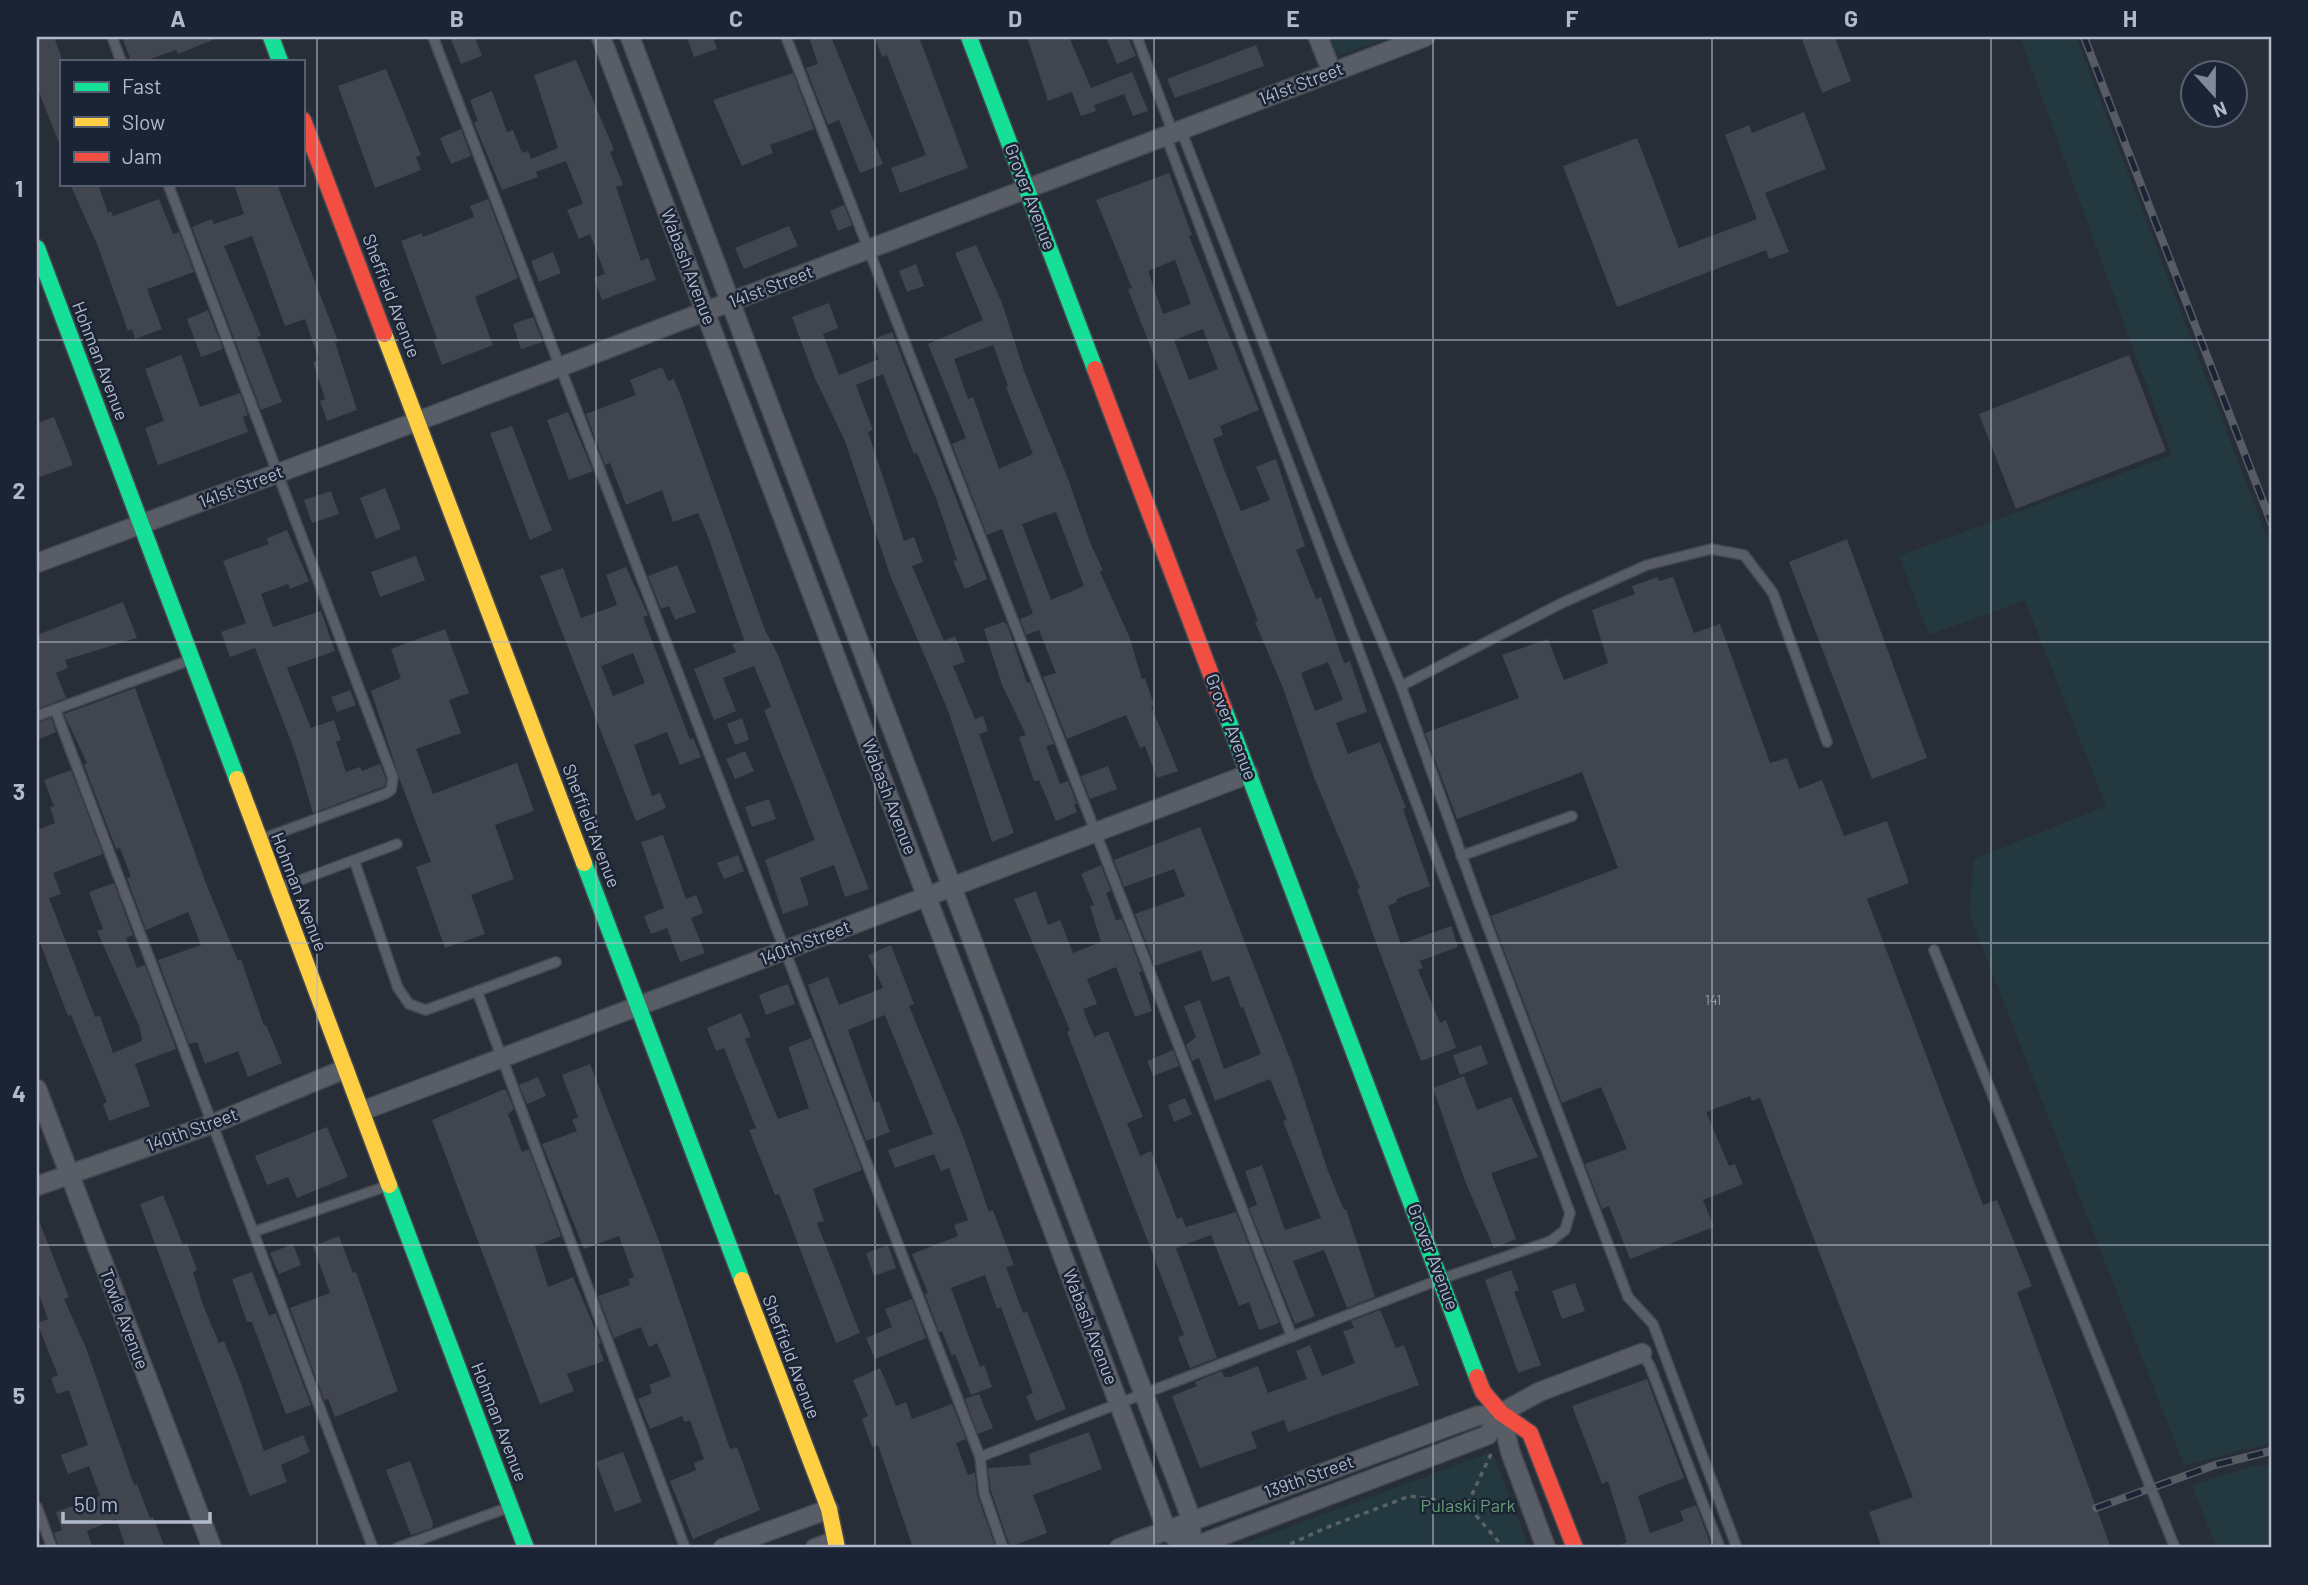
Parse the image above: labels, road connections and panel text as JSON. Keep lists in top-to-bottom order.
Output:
{
  "streets": {
    "street": [
      "141st Street",
      "Grover Avenue",
      "Wabash Avenue",
      "Sheffield Avenue",
      "Hohman Avenue",
      "140th Street",
      "Towle Avenue",
      "139th Street"
    ]
  },
  "crossings": [
    ["141st Street", "Grover Avenue"],
    ["141st Street", "Wabash Avenue"],
    ["141st Street", "Sheffield Avenue"],
    ["141st Street", "Hohman Avenue"],
    ["Grover Avenue", "140th Street"],
    ["Grover Avenue", "139th Street"],
    ["Wabash Avenue", "140th Street"],
    ["Wabash Avenue", "139th Street"],
    ["Sheffield Avenue", "140th Street"],
    ["Hohman Avenue", "140th Street"],
    ["140th Street", "Towle Avenue"]
  ],
  "parks": ["Pulaski Park"],
  "house_numbers": ["141"],
  "legend": ["Fast", "Slow", "Jam"],
  "scale_bar": "50 m",
  "north": "bottom",
  "grid": {
    "columns": [
      "A",
      "B",
      "C",
      "D",
      "E",
      "F",
      "G",
      "H"
    ],
    "rows": [
      "1",
      "2",
      "3",
      "4",
      "5"
    ]
  }
}
